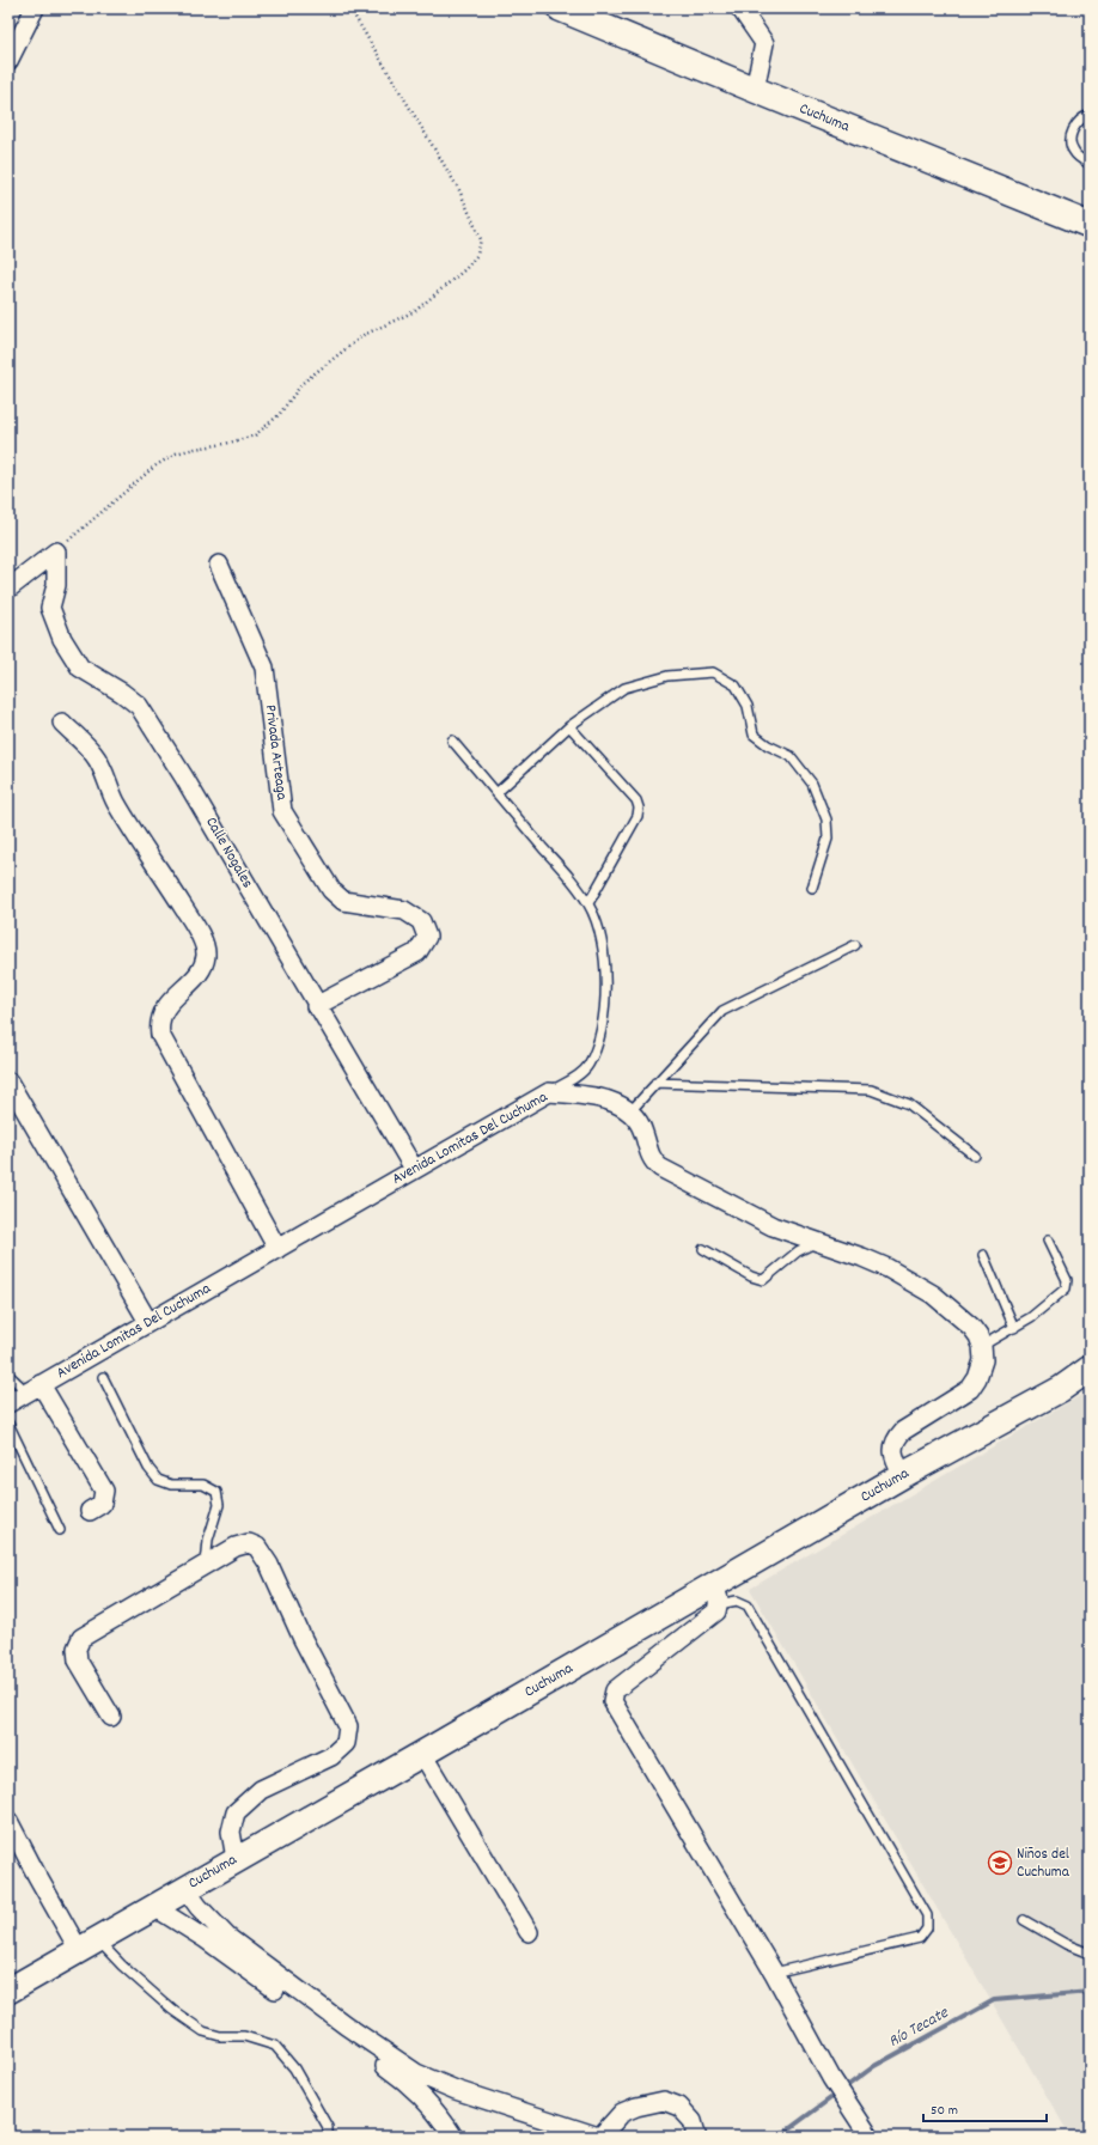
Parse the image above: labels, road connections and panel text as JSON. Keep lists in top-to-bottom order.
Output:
{
  "streets": {
    "street": [
      "Cuchuma",
      "Privada Arteaga",
      "Calle Nogales",
      "Avenida Lomitas Del Cuchuma"
    ]
  },
  "crossings": [
    ["Privada Arteaga", "Calle Nogales"],
    ["Calle Nogales", "Avenida Lomitas Del Cuchuma"]
  ],
  "water": ["Río Tecate"],
  "places": {
    "school or university": ["Niños del Cuchuma"]
  },
  "scale_bar": "50 m"
}
